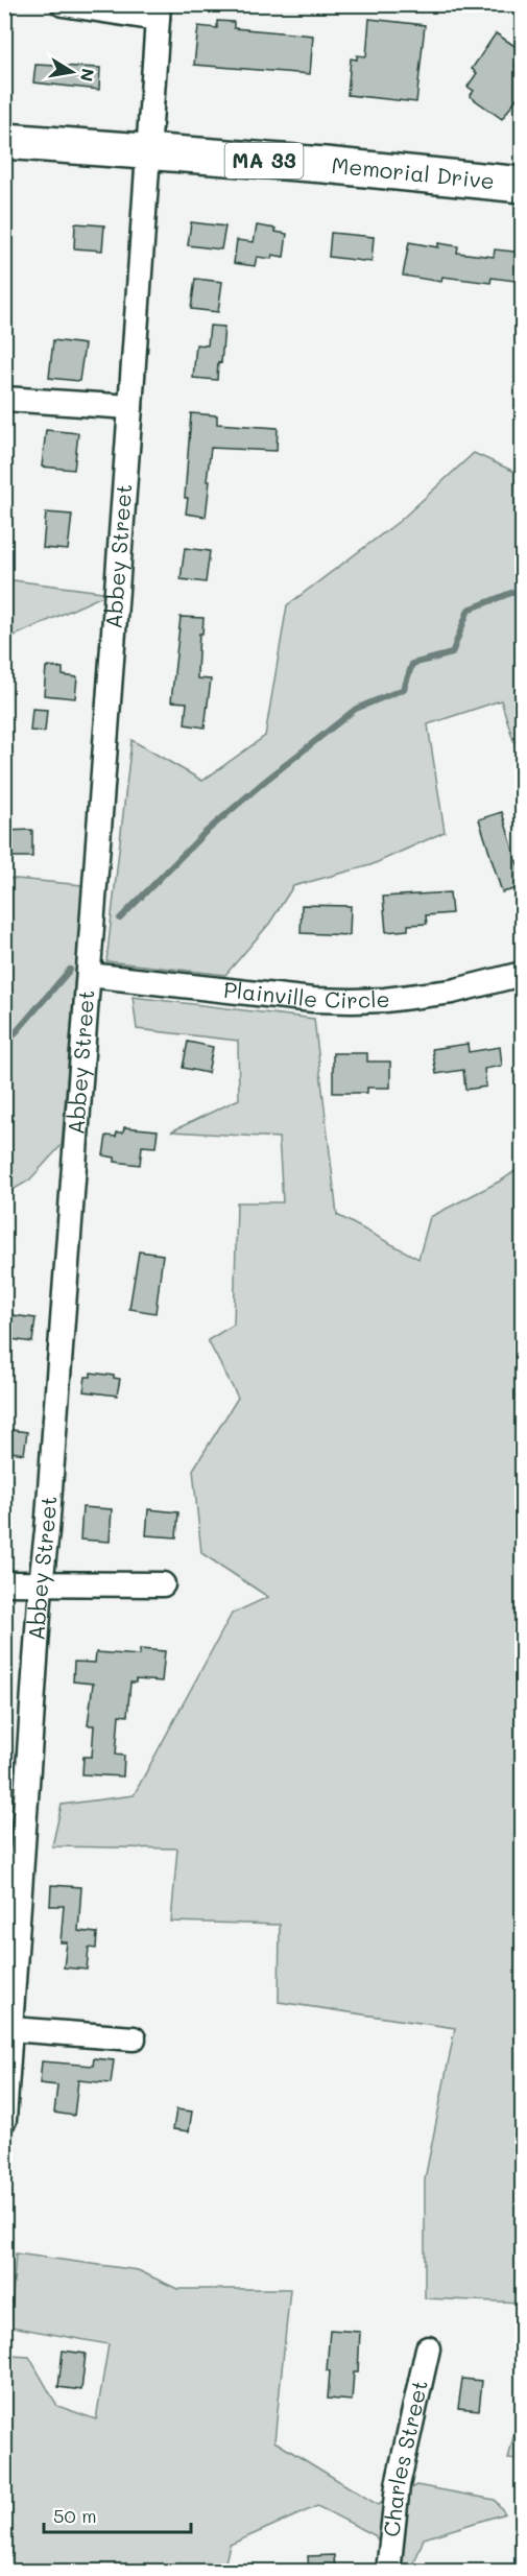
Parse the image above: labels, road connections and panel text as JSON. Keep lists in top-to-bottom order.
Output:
{
  "streets": {
    "main road": ["MA 33", "Memorial Drive"],
    "street": ["Abbey Street", "Plainville Circle", "Charles Street"]
  },
  "crossings": [
    ["Memorial Drive", "Abbey Street"],
    ["Abbey Street", "Plainville Circle"]
  ],
  "scale_bar": "50 m",
  "north": "right"
}
